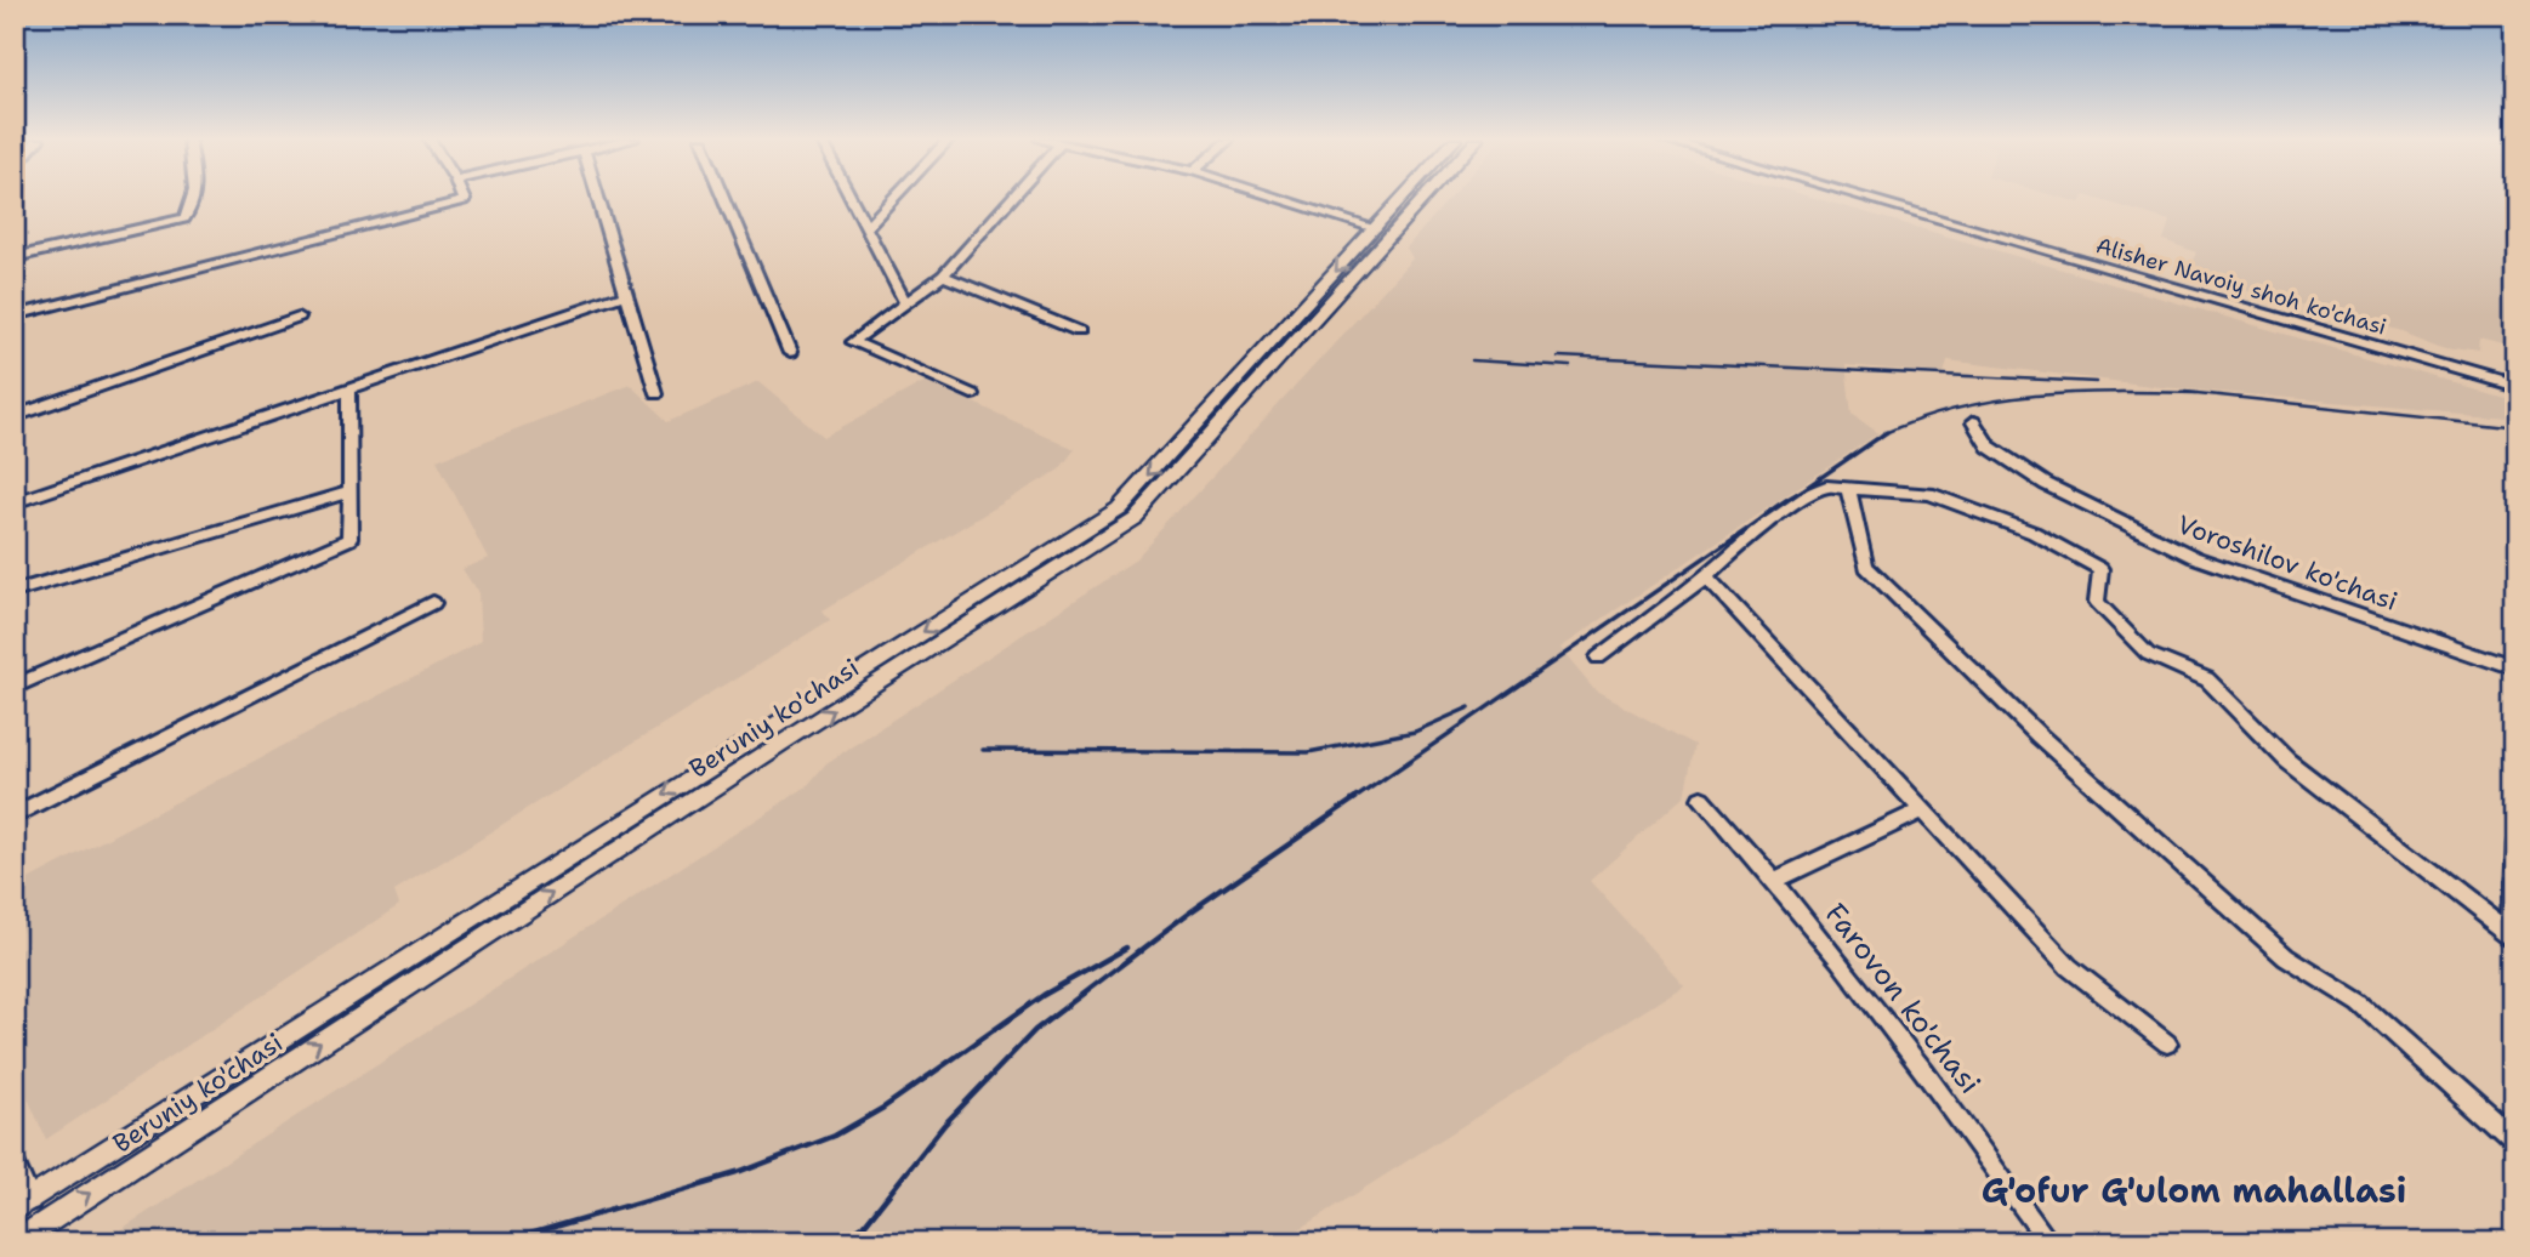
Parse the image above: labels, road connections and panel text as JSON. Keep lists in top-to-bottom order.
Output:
{
  "streets": {
    "main road": ["Beruniy ko'chasi"],
    "street": ["Alisher Navoiy shoh ko'chasi", "Voroshilov ko'chasi", "Farovon ko'chasi"]
  },
  "districts": ["G'ofur G'ulom mahallasi"]
}
